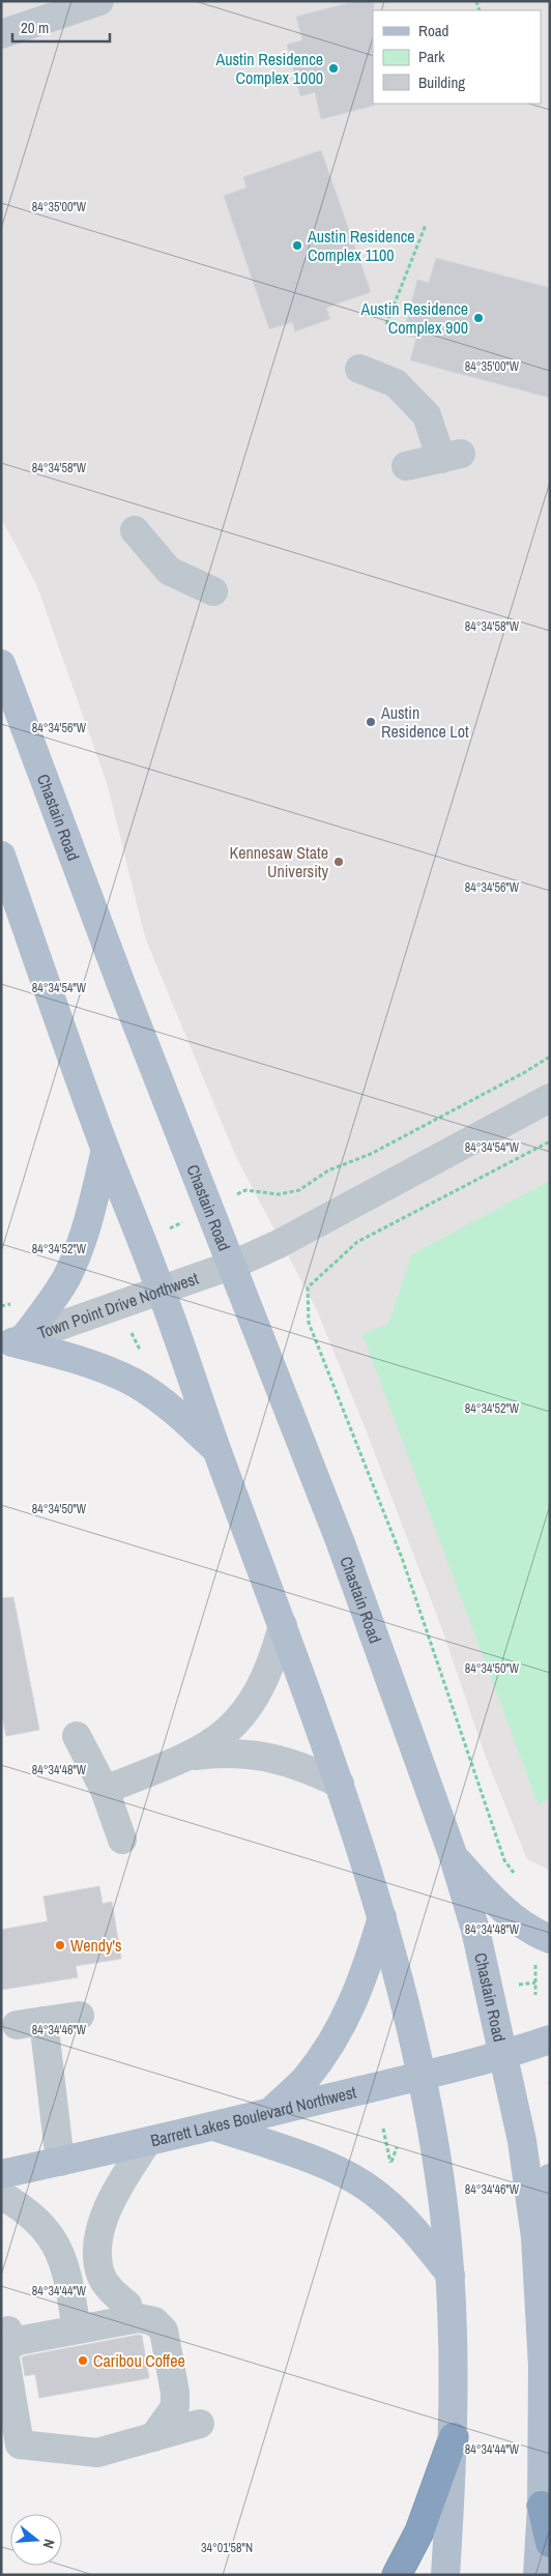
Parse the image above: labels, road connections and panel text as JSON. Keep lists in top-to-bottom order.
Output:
{
  "streets": {
    "main road": ["Chastain Road", "Barrett Lakes Boulevard Northwest"],
    "street": ["Town Point Drive Northwest"]
  },
  "crossings": [
    ["Chastain Road", "Town Point Drive Northwest"],
    ["Chastain Road", "Barrett Lakes Boulevard Northwest"]
  ],
  "places": [
    "Austin Residence Complex 1000",
    "Austin Residence Complex 1100",
    "Austin Residence Complex 900",
    "Austin Residence Lot",
    "Kennesaw State University",
    "Wendy's",
    "Caribou Coffee"
  ],
  "legend": ["Road", "Park", "Building"],
  "scale_bar": "20 m",
  "north": "right",
  "coordinates": [
    "84°35'00\"W",
    "84°34'58\"W",
    "84°34'56\"W",
    "84°34'54\"W",
    "84°34'52\"W",
    "84°34'50\"W",
    "84°34'48\"W",
    "84°34'46\"W",
    "84°34'44\"W",
    "34°01'58\"N"
  ]
}
